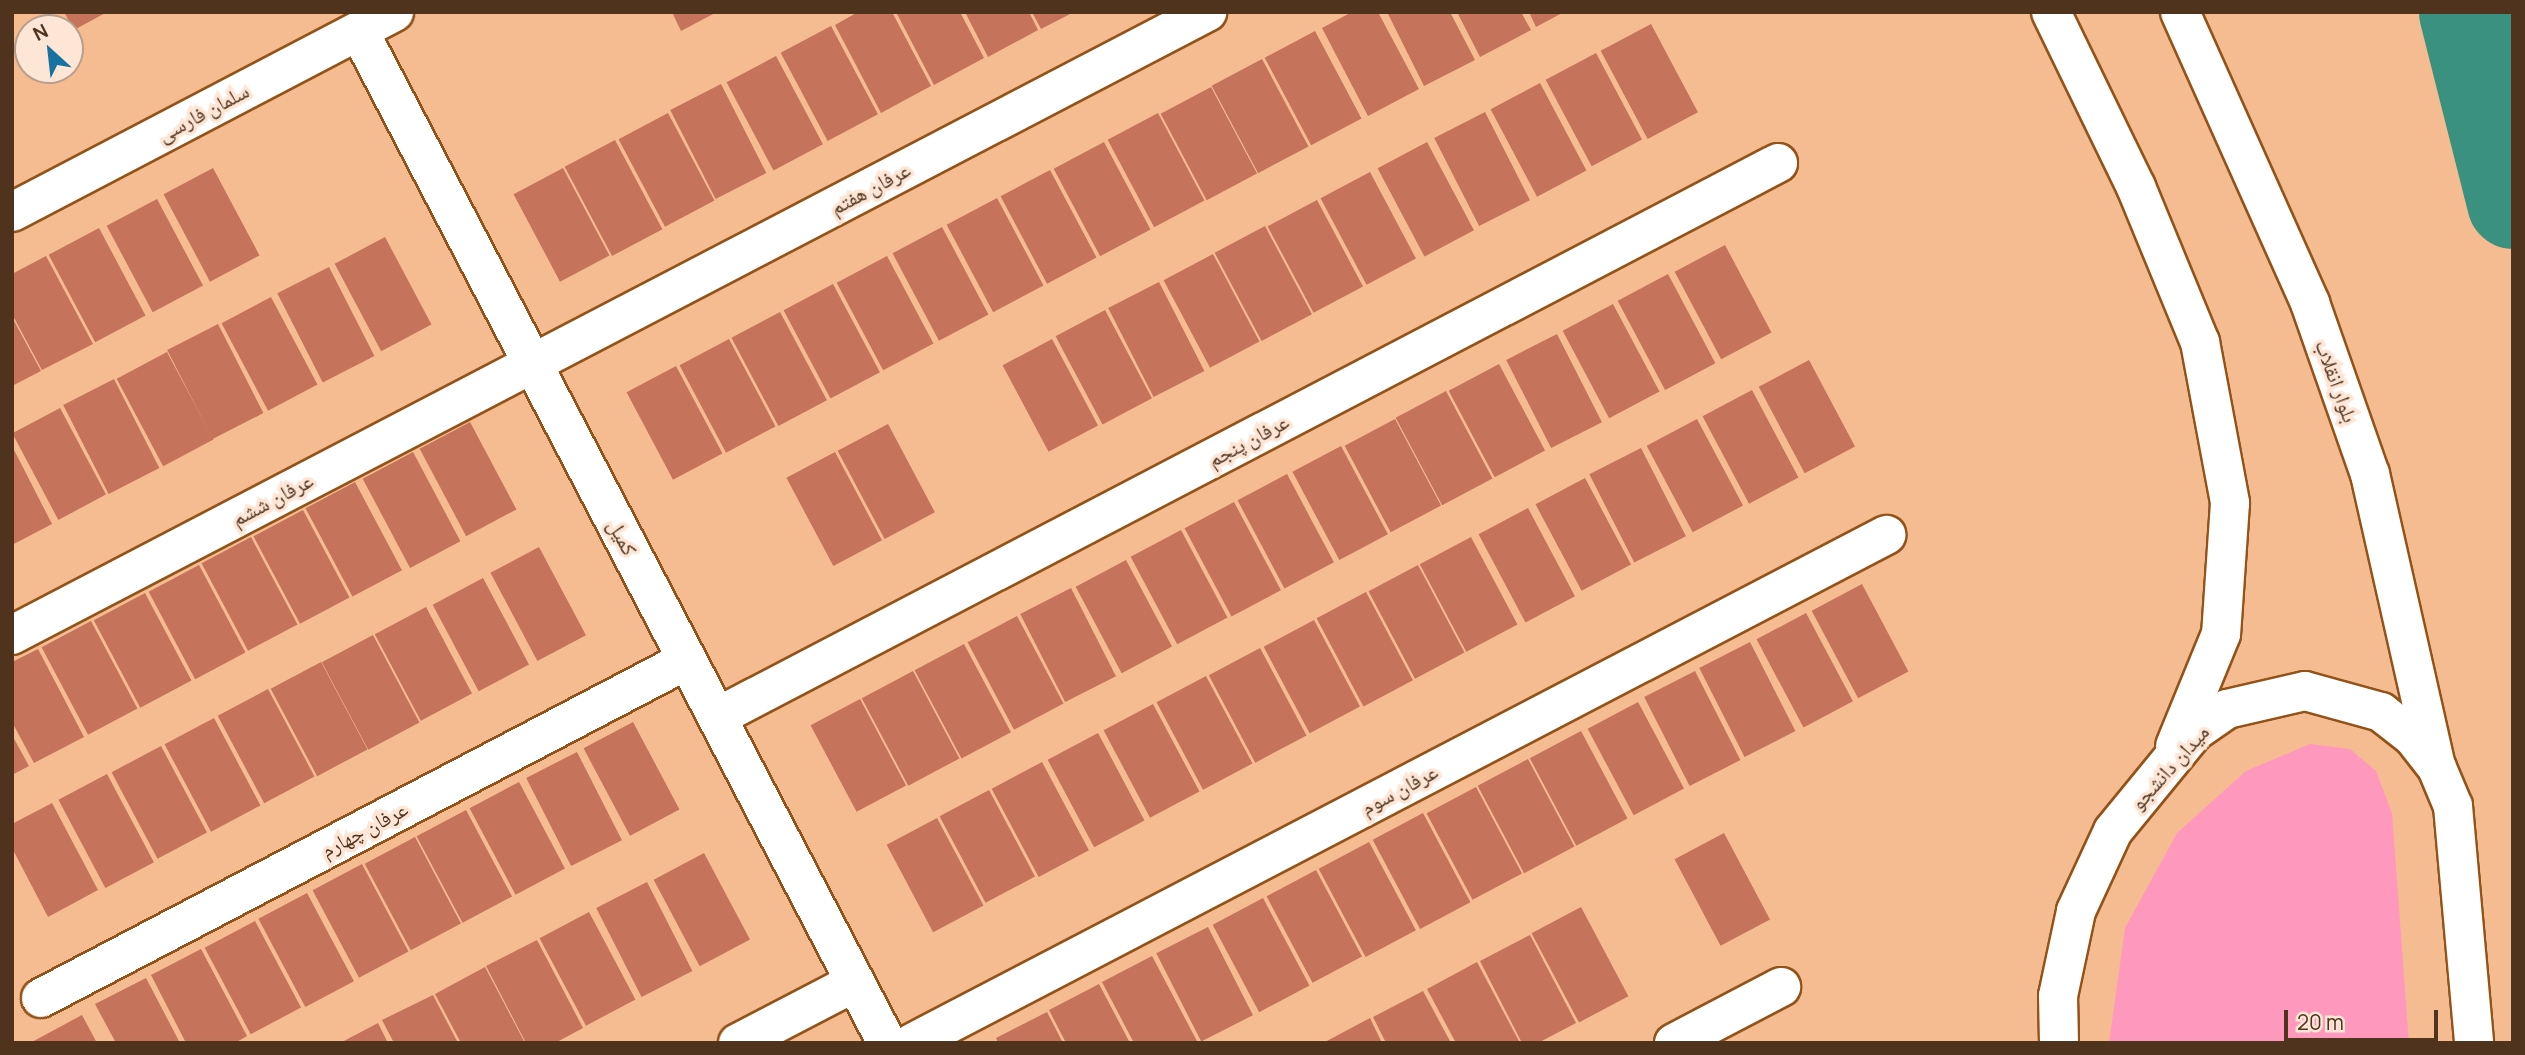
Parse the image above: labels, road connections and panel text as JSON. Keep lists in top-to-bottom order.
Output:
{
  "streets": {
    "street": [
      "سلمان فارسی",
      "عرفان هفتم",
      "بلوار انقلاب",
      "عرفان پنجم",
      "عرفان ششم",
      "کمیل",
      "میدان دانشجو",
      "عرفان سوم",
      "عرفان چهارم"
    ]
  },
  "crossings": [
    ["سلمان فارسی", "کمیل"],
    ["عرفان هفتم", "عرفان ششم"],
    ["عرفان هفتم", "کمیل"],
    ["بلوار انقلاب", "میدان دانشجو"],
    ["عرفان پنجم", "کمیل"],
    ["عرفان ششم", "کمیل"],
    ["کمیل", "عرفان چهارم"]
  ],
  "scale_bar": "20 m",
  "north": "top left"
}
